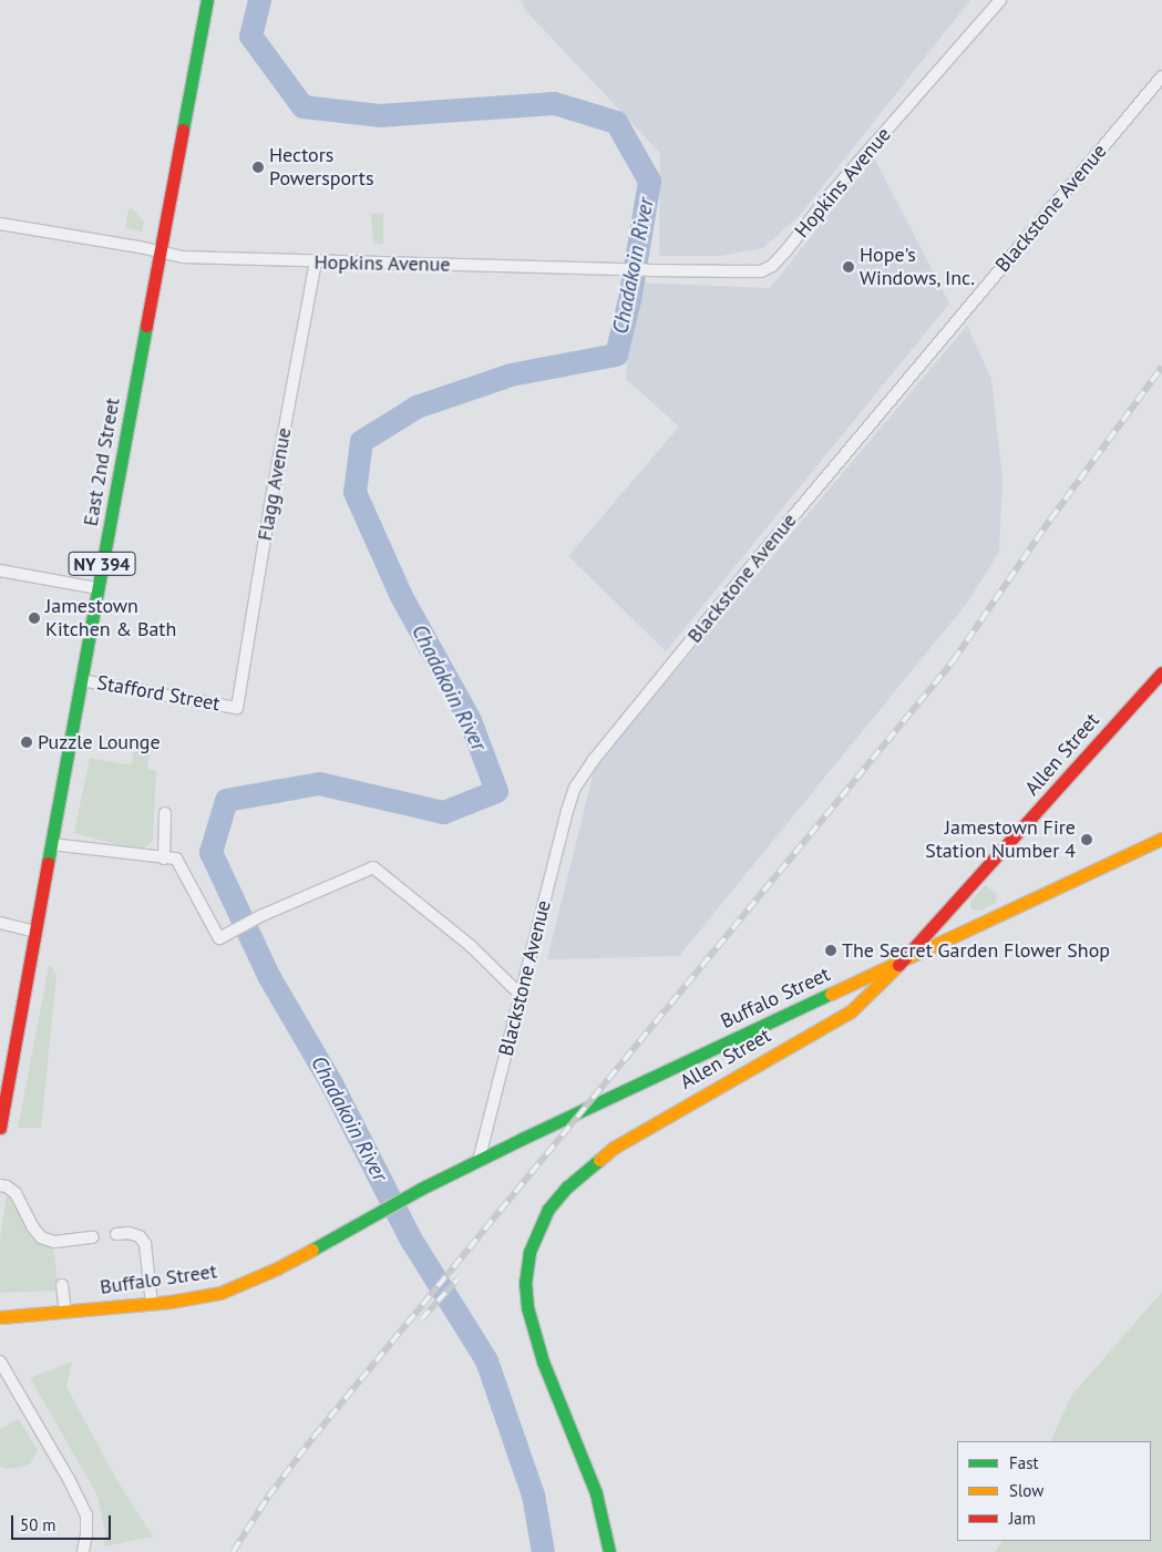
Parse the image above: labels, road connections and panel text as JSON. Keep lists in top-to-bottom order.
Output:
{
  "streets": {
    "street": [
      "Hopkins Avenue",
      "Blackstone Avenue",
      "East 2nd Street",
      "Flagg Avenue",
      "NY 394",
      "Stafford Street",
      "Allen Street",
      "Buffalo Street"
    ]
  },
  "crossings": [
    ["Hopkins Avenue", "East 2nd Street"],
    ["Hopkins Avenue", "Flagg Avenue"],
    ["Blackstone Avenue", "Buffalo Street"],
    ["East 2nd Street", "Stafford Street"],
    ["Flagg Avenue", "Stafford Street"],
    ["Allen Street", "Buffalo Street"]
  ],
  "water": ["Chadakoin River"],
  "places": [
    "Hectors Powersports",
    "Hope's Windows, Inc.",
    "Jamestown Kitchen & Bath",
    "Puzzle Lounge",
    "Jamestown Fire Station Number 4",
    "The Secret Garden Flower Shop"
  ],
  "legend": ["Fast", "Slow", "Jam"],
  "scale_bar": "50 m"
}
